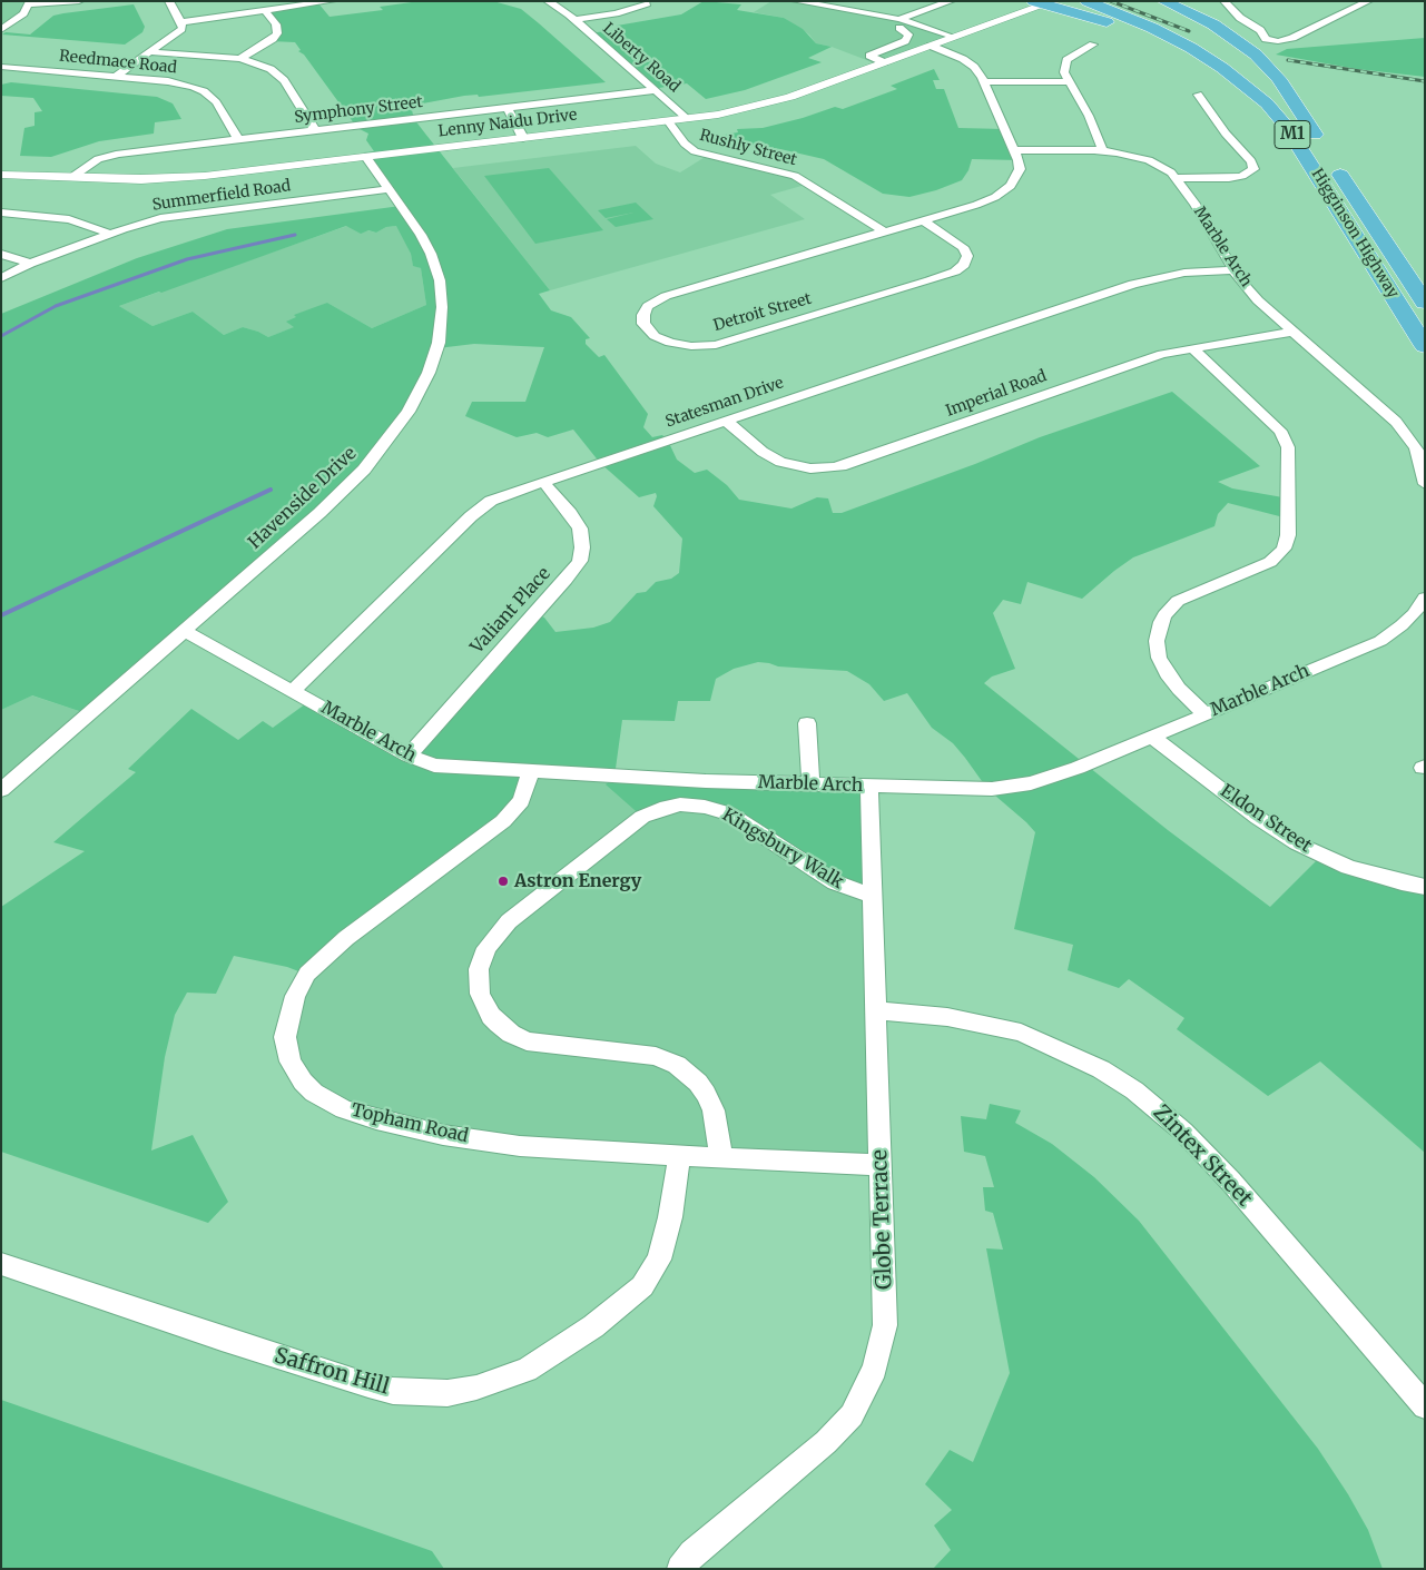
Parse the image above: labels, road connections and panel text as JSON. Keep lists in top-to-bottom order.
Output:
{
  "streets": {
    "highway": ["M1", "Higginson Highway"],
    "street": [
      "Liberty Road",
      "Reedmace Road",
      "Symphony Street",
      "Lenny Naidu Drive",
      "Rushly Street",
      "Summerfield Road",
      "Marble Arch",
      "Detroit Street",
      "Imperial Road",
      "Statesman Drive",
      "Havenside Drive",
      "Valiant Place",
      "Eldon Street",
      "Kingsbury Walk",
      "Topham Road",
      "Zintex Street",
      "Globe Terrace",
      "Saffron Hill"
    ]
  },
  "crossings": [
    ["Liberty Road", "Symphony Street"],
    ["Liberty Road", "Lenny Naidu Drive"],
    ["Reedmace Road", "Symphony Street"],
    ["Symphony Street", "Lenny Naidu Drive"],
    ["Lenny Naidu Drive", "Rushly Street"],
    ["Lenny Naidu Drive", "Higginson Highway"],
    ["Lenny Naidu Drive", "Detroit Street"],
    ["Lenny Naidu Drive", "Havenside Drive"],
    ["Rushly Street", "Detroit Street"],
    ["Summerfield Road", "Havenside Drive"],
    ["Marble Arch", "Detroit Street"],
    ["Marble Arch", "Imperial Road"],
    ["Marble Arch", "Statesman Drive"],
    ["Marble Arch", "Havenside Drive"],
    ["Marble Arch", "Valiant Place"],
    ["Marble Arch", "Eldon Street"],
    ["Marble Arch", "Topham Road"],
    ["Marble Arch", "Globe Terrace"],
    ["Imperial Road", "Statesman Drive"],
    ["Statesman Drive", "Valiant Place"],
    ["Kingsbury Walk", "Topham Road"],
    ["Kingsbury Walk", "Globe Terrace"],
    ["Topham Road", "Globe Terrace"],
    ["Topham Road", "Saffron Hill"],
    ["Zintex Street", "Globe Terrace"]
  ],
  "places": ["Astron Energy"]
}
